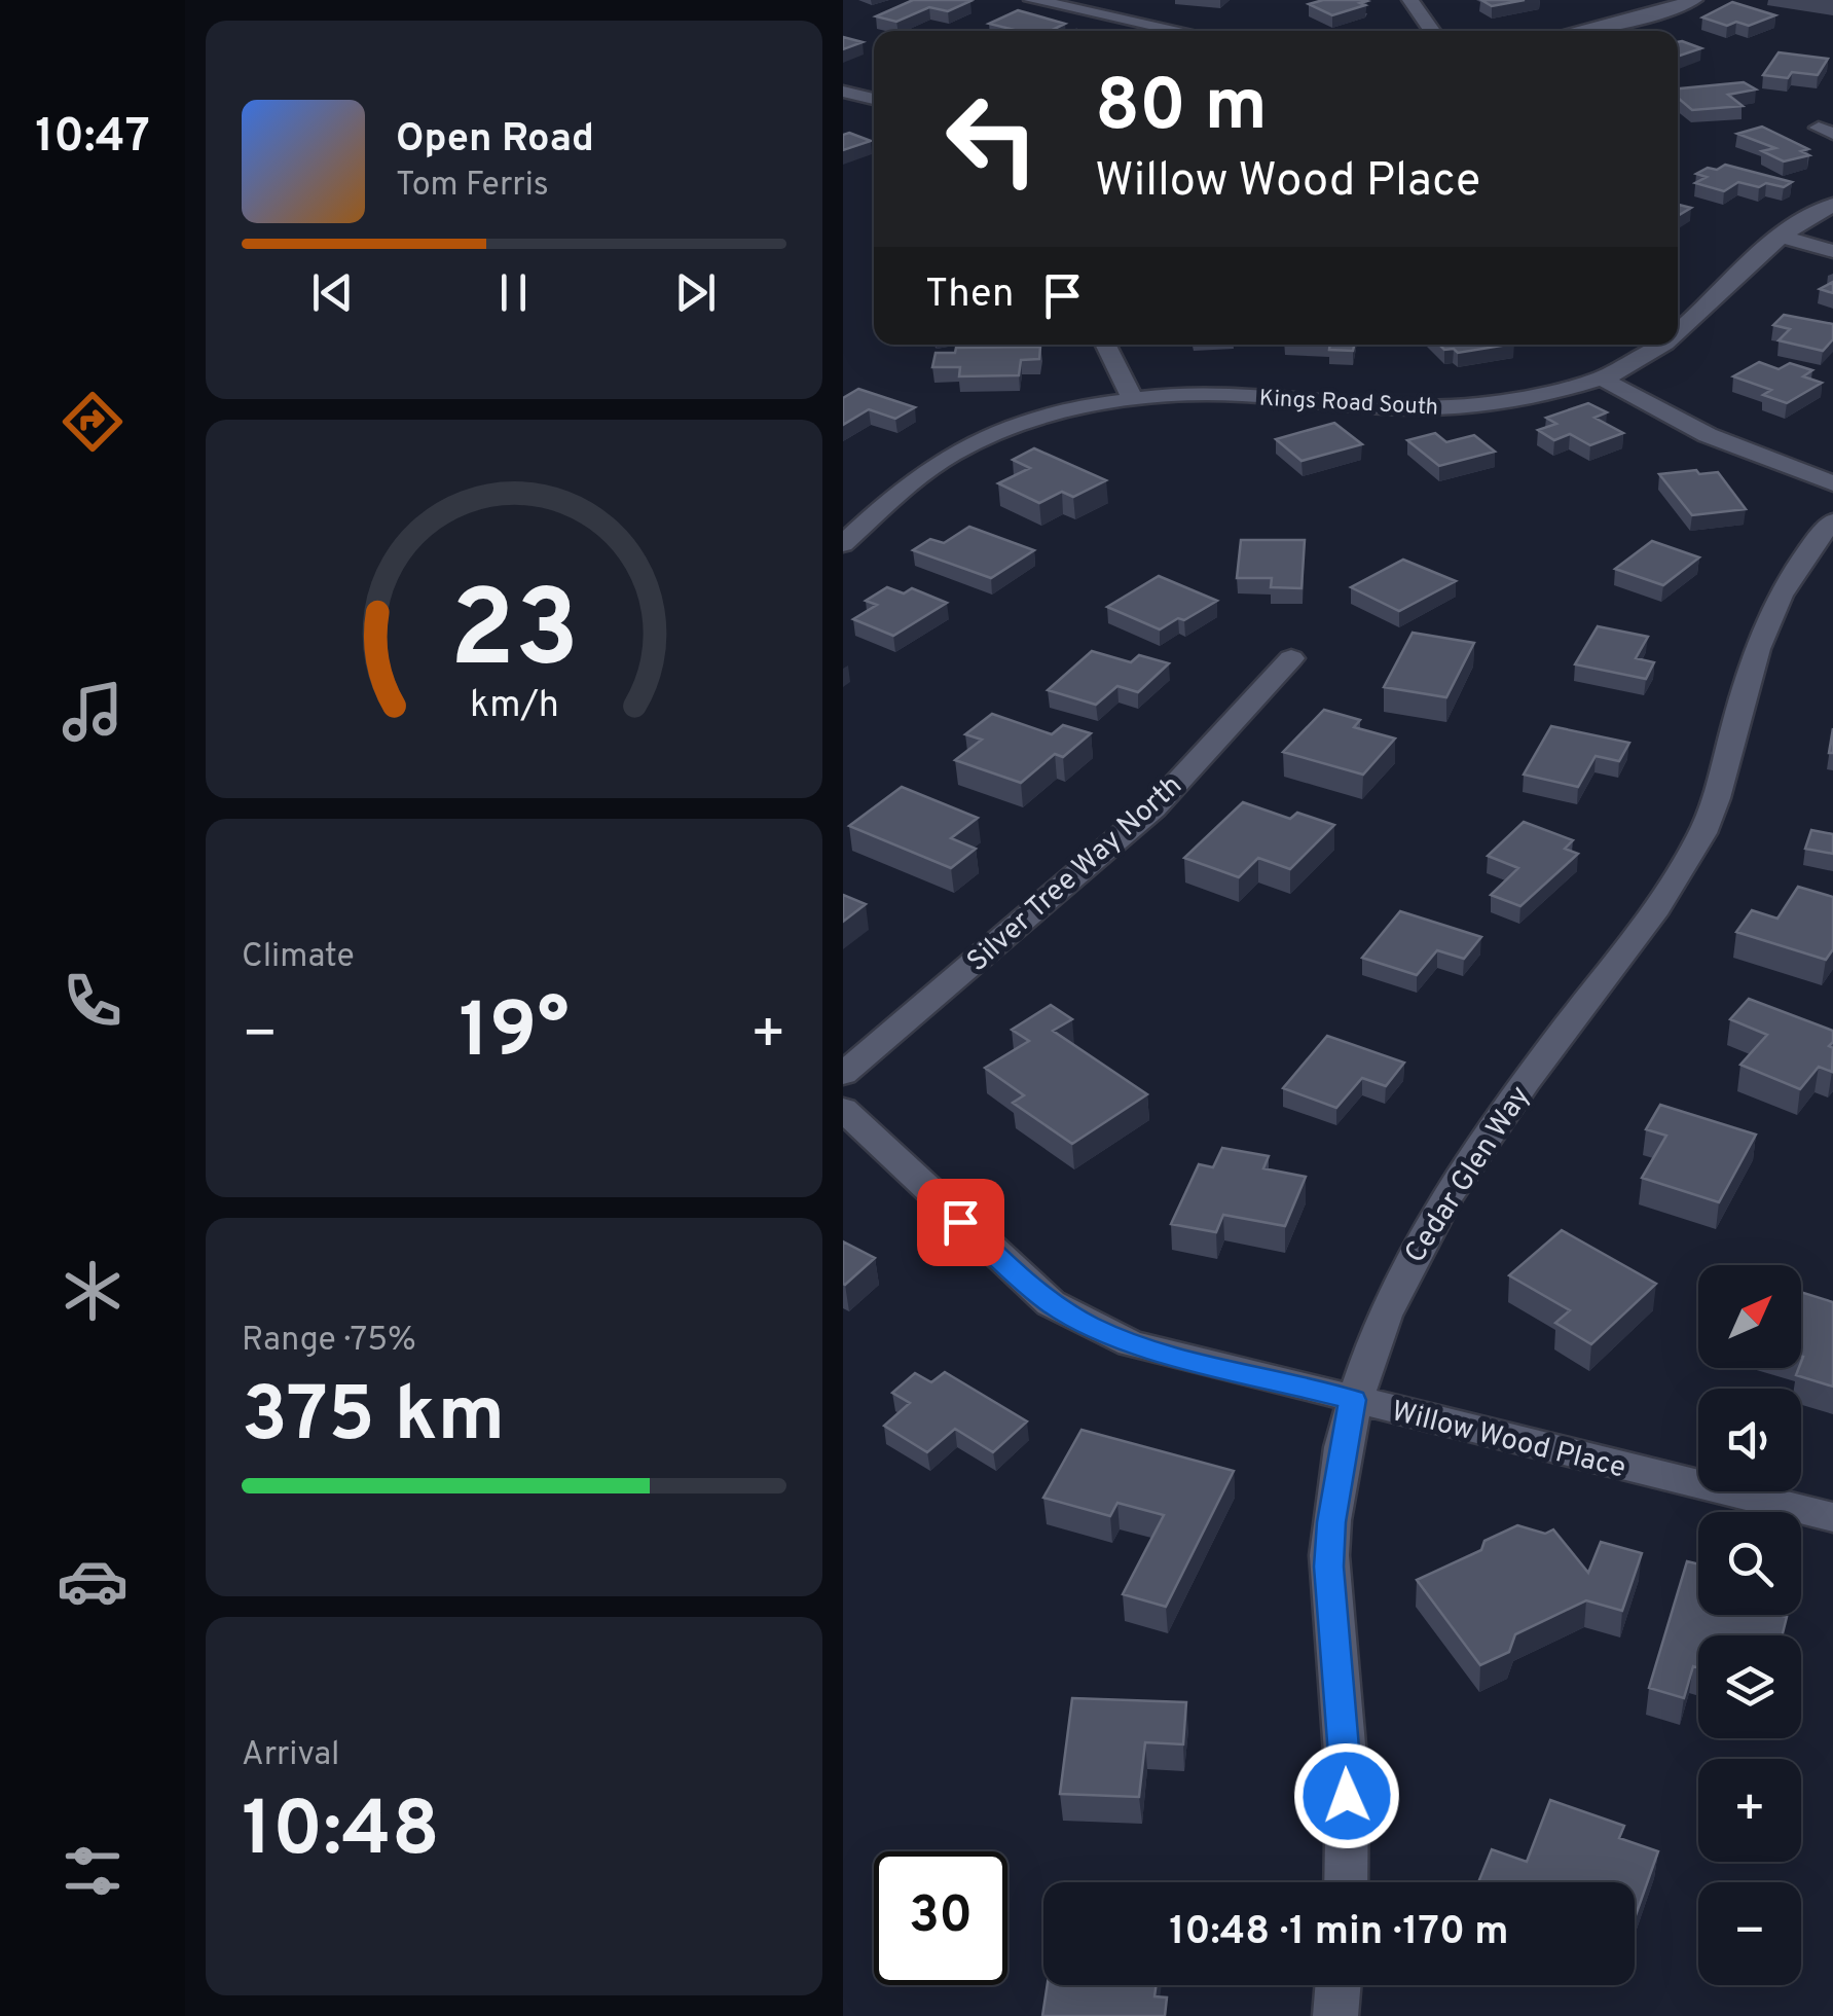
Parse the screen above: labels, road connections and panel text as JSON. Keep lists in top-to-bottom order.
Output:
{
  "streets": {
    "street": [
      "Kings Road South",
      "Silver Tree Way North",
      "Cedar Glen Way",
      "Willow Wood Place"
    ]
  },
  "crossings": [
    ["Cedar Glen Way", "Willow Wood Place"]
  ],
  "north": "top right",
  "page": {
    "tabs": "10:47",
    "turn": ["80 m", "Willow Wood Place"],
    "song": ["Open Road", "Tom Ferris"],
    "then": "Then",
    "tile": [
      "Climate",
      ["Range · 75%", "375 km"],
      ["Arrival", "10:48"]
    ],
    "heat": ["−", "19°", "+"],
    "map_buttons": ["+", "−"],
    "limit": "30",
    "trip": "10:48 · 1 min · 170 m",
    "gauge": ["23", "km/h"]
  }
}
